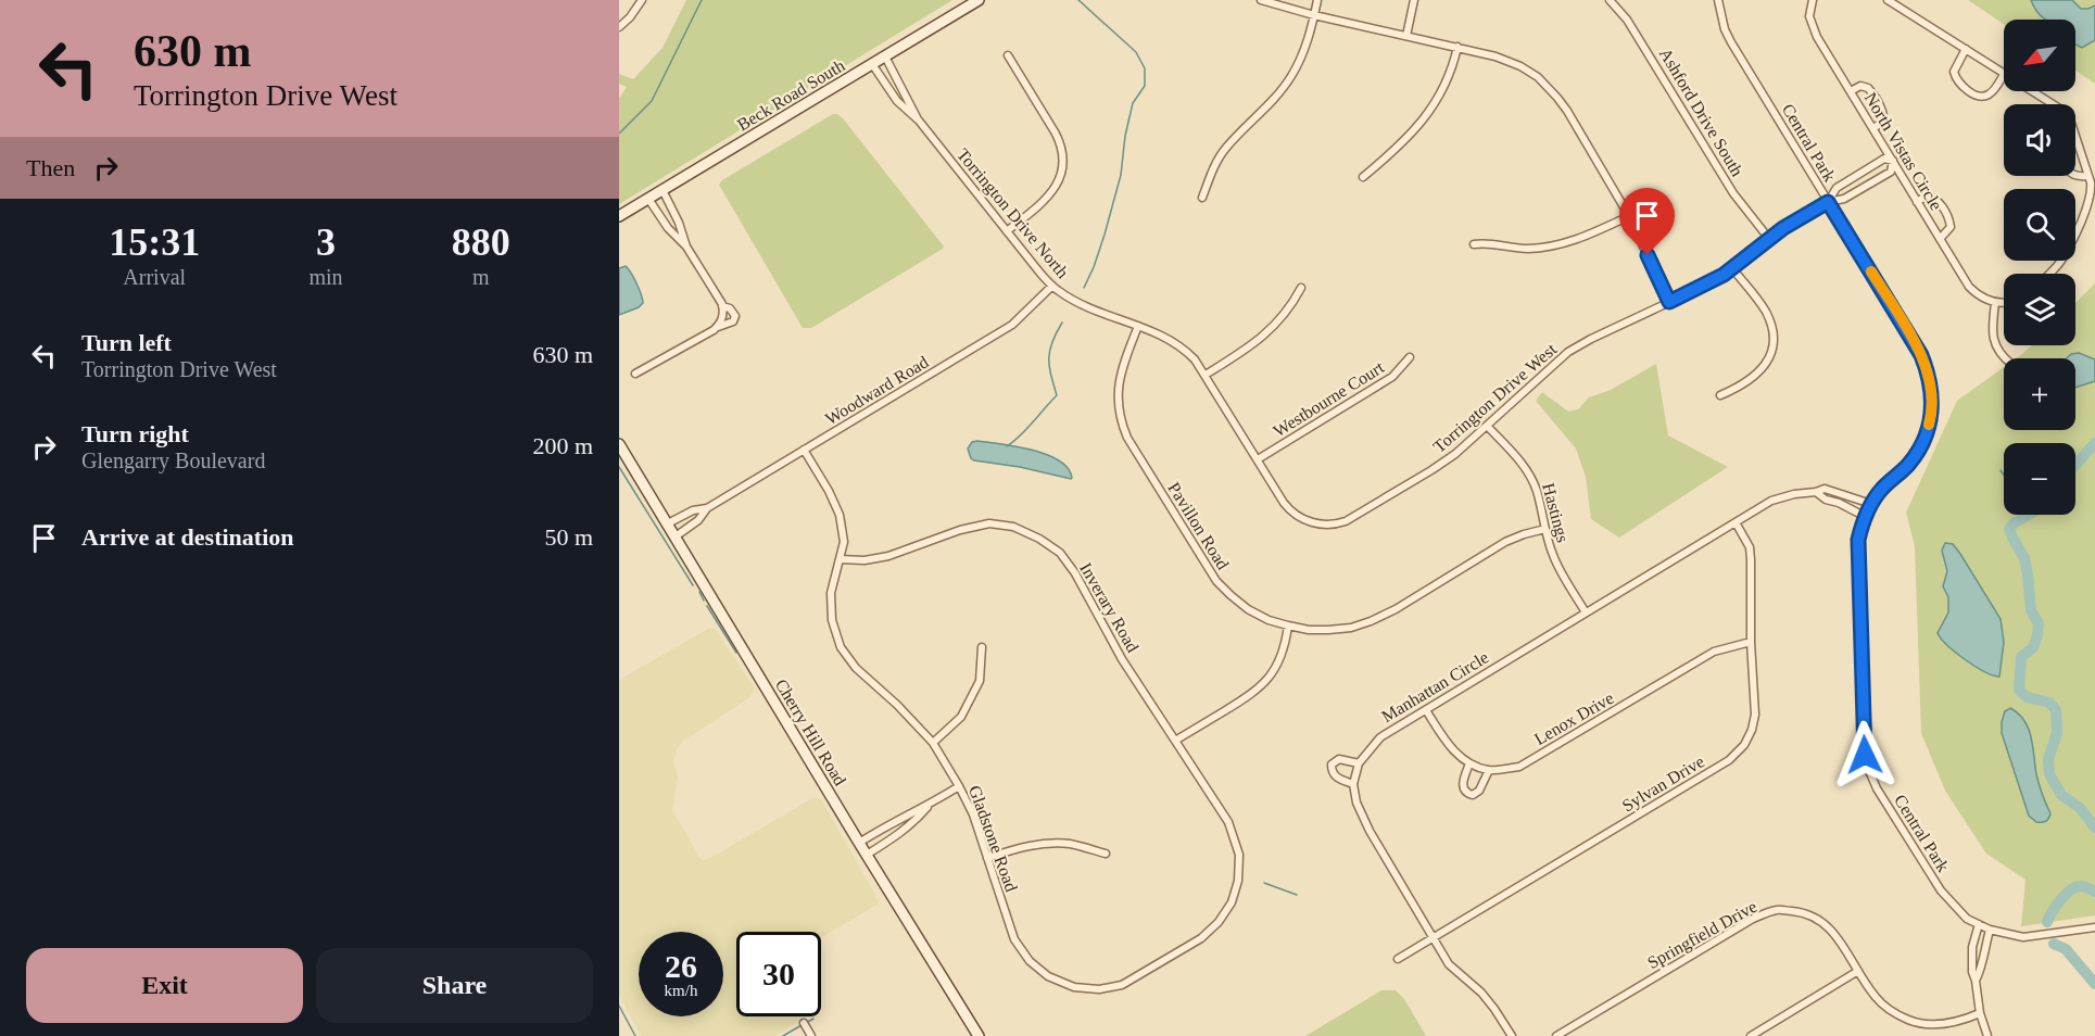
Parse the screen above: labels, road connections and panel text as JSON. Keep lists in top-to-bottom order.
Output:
{
  "streets": {
    "main road": ["Beck Road South", "Cherry Hill Road"],
    "street": [
      "Ashford Drive South",
      "Central Park",
      "North Vistas Circle",
      "Torrington Drive North",
      "Woodward Road",
      "Torrington Drive West",
      "Westbourne Court",
      "Hastings",
      "Pavillon Road",
      "Inverary Road",
      "Manhattan Circle",
      "Lenox Drive",
      "Sylvan Drive",
      "Gladstone Road",
      "Springfield Drive"
    ]
  },
  "crossings": [
    ["Beck Road South", "Torrington Drive North"],
    ["Ashford Drive South", "Torrington Drive West"],
    ["Central Park", "Torrington Drive West"],
    ["Central Park", "Manhattan Circle"],
    ["Torrington Drive North", "Woodward Road"],
    ["Torrington Drive North", "Torrington Drive West"],
    ["Torrington Drive North", "Westbourne Court"],
    ["Torrington Drive North", "Pavillon Road"],
    ["Woodward Road", "Cherry Hill Road"],
    ["Woodward Road", "Gladstone Road"],
    ["Torrington Drive West", "Hastings"],
    ["Hastings", "Pavillon Road"],
    ["Hastings", "Manhattan Circle"],
    ["Inverary Road", "Gladstone Road"],
    ["Manhattan Circle", "Lenox Drive"],
    ["Manhattan Circle", "Sylvan Drive"],
    ["Lenox Drive", "Sylvan Drive"]
  ],
  "north": "bottom left",
  "page": {
    "turn": ["630 m", "Torrington Drive West"],
    "map_buttons": ["+", "−"],
    "then": "Then",
    "eta": [
      "15:31",
      "Arrival",
      "3",
      "min",
      "880",
      "m"
    ],
    "list": [
      {
        "name": "Turn left",
        "note": "Torrington Drive West",
        "value": "630 m"
      },
      {
        "name": "Turn right",
        "note": "Glengarry Boulevard",
        "value": "200 m"
      },
      {
        "name": "Arrive at destination",
        "value": "50 m"
      }
    ],
    "speed": "26 km/h",
    "limit": "30",
    "buttons": ["Exit", "Share"]
  }
}
